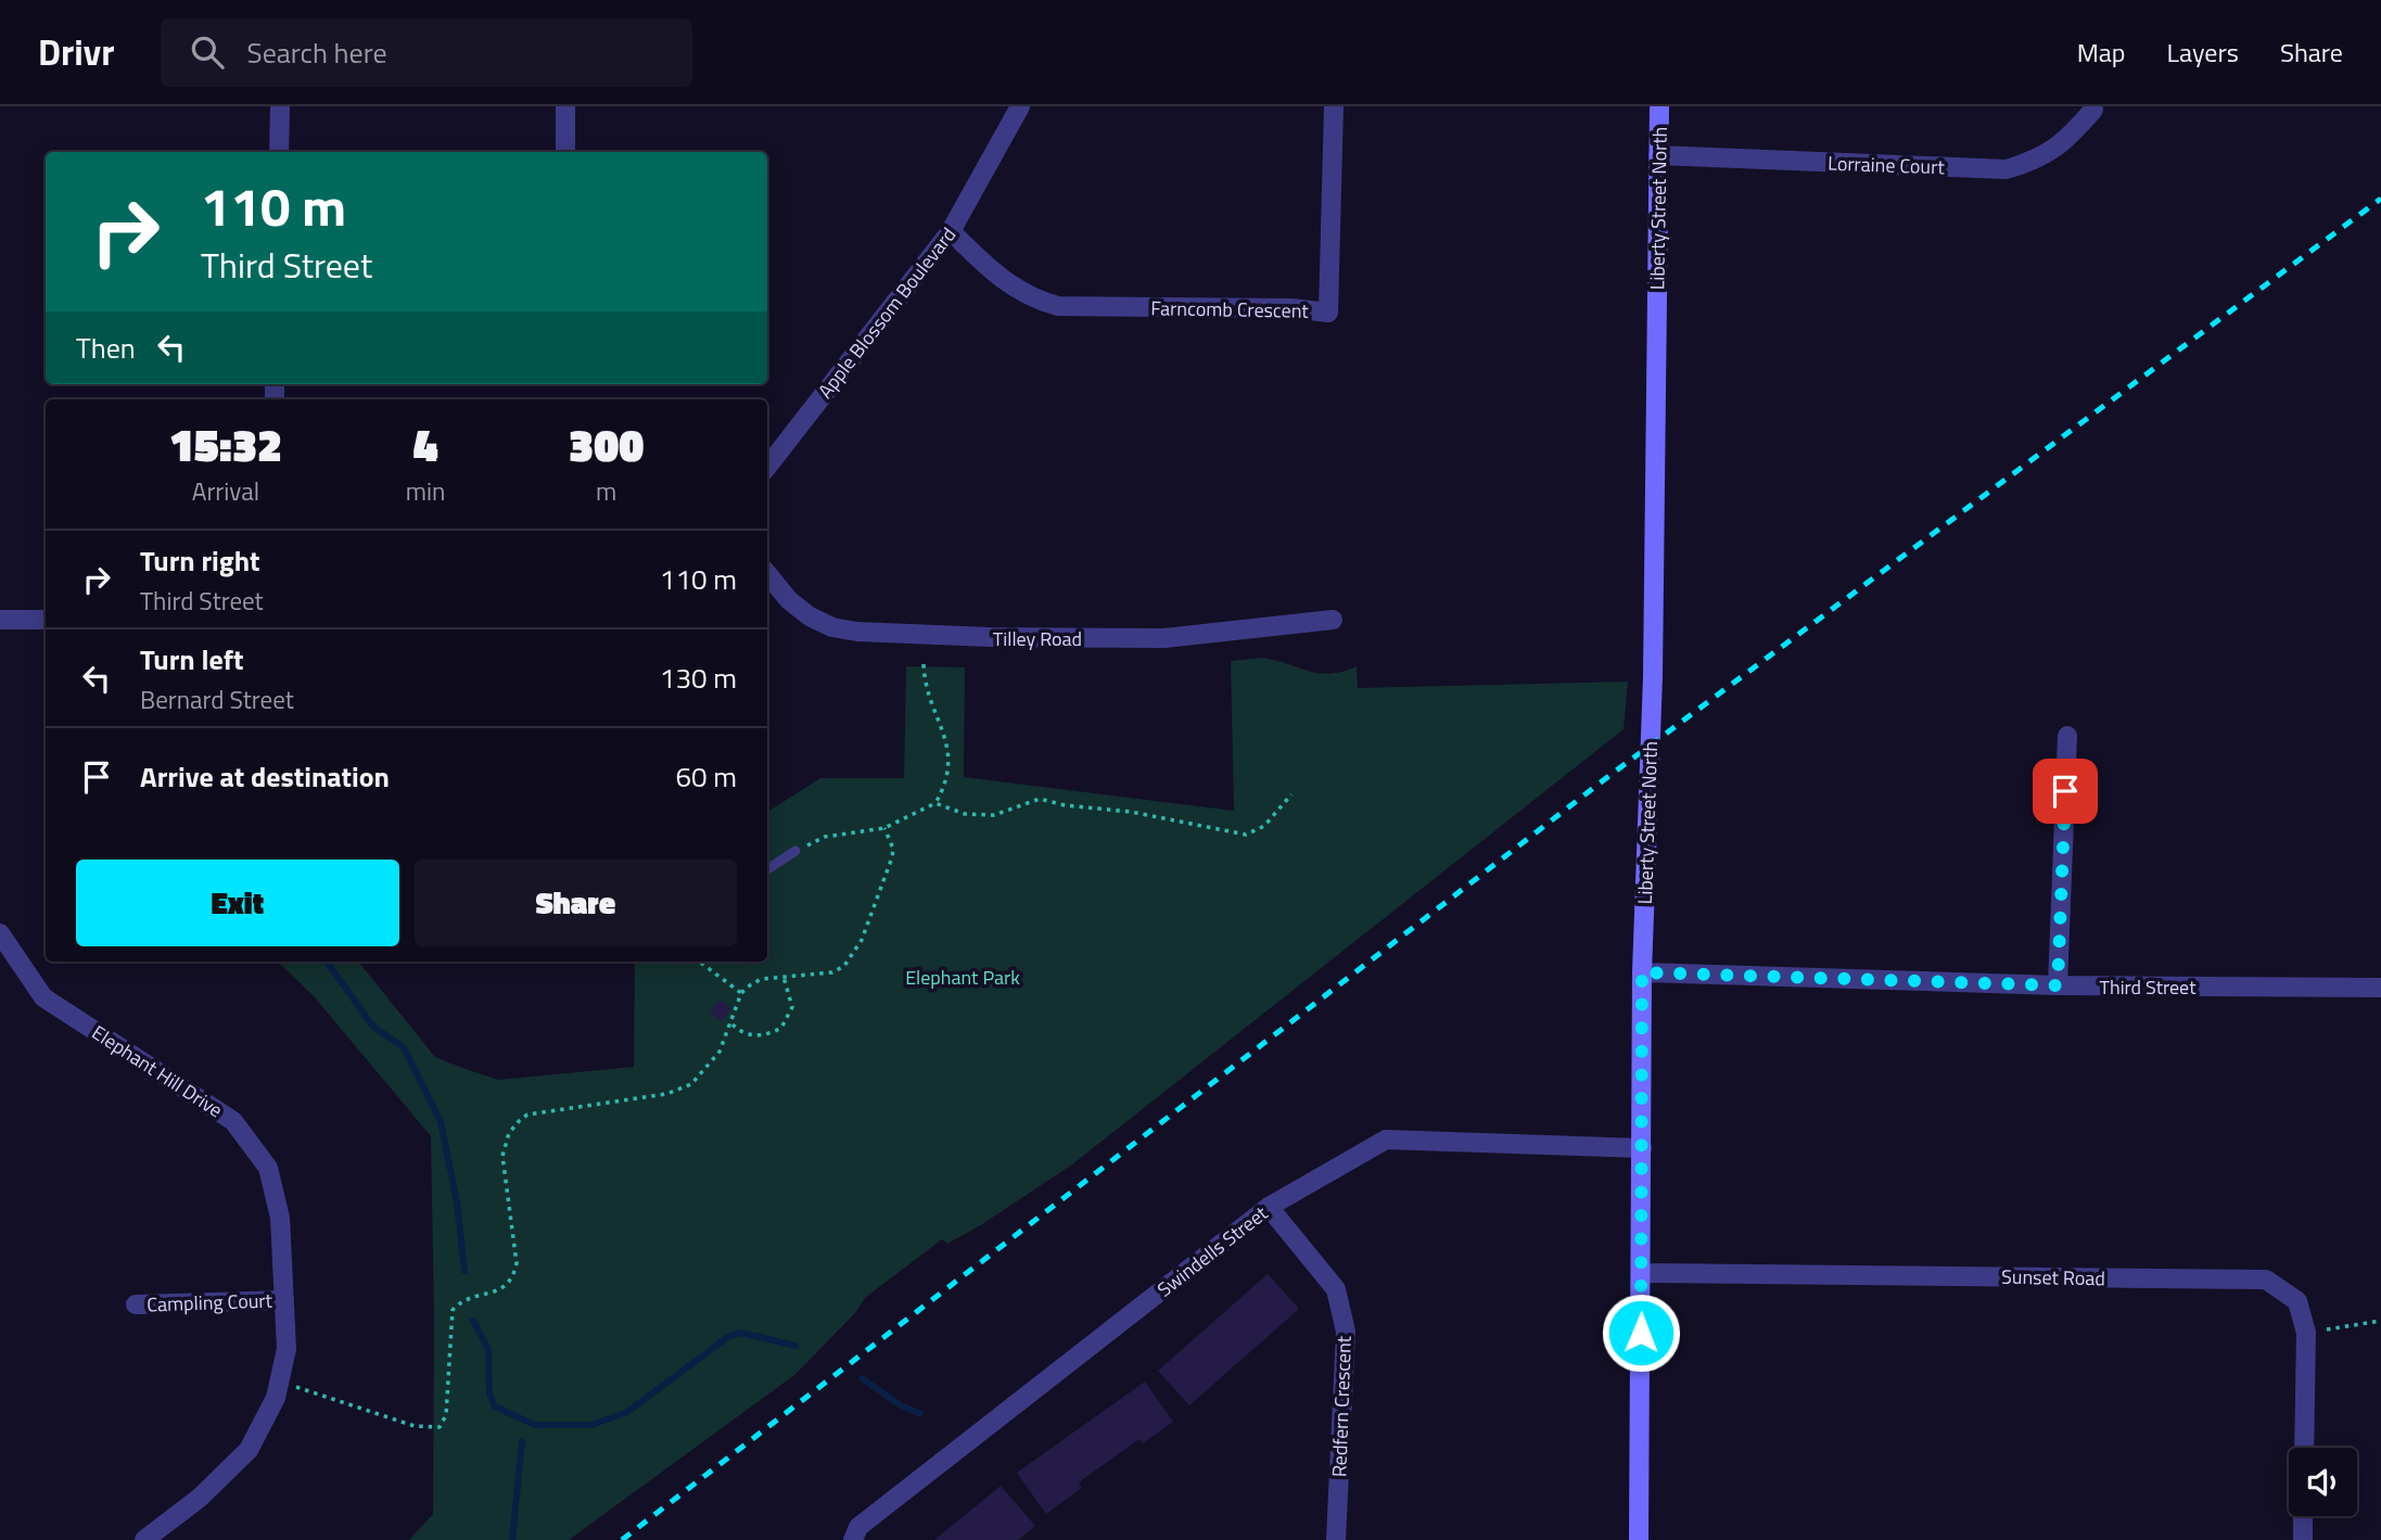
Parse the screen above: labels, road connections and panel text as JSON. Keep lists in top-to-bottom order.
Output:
{
  "streets": {
    "main road": ["Liberty Street North"],
    "street": [
      "Lorraine Court",
      "Farncomb Crescent",
      "Apple Blossom Boulevard",
      "Tilley Road",
      "Third Street",
      "Elephant Hill Drive",
      "Swindells Street",
      "Sunset Road",
      "Campling Court",
      "Redfern Crescent"
    ]
  },
  "crossings": [
    ["Lorraine Court", "Liberty Street North"],
    ["Liberty Street North", "Third Street"],
    ["Liberty Street North", "Swindells Street"],
    ["Liberty Street North", "Sunset Road"],
    ["Farncomb Crescent", "Apple Blossom Boulevard"],
    ["Elephant Hill Drive", "Campling Court"],
    ["Swindells Street", "Redfern Crescent"]
  ],
  "parks": ["Elephant Park"],
  "page": {
    "header": "Drivr",
    "search": "Search here",
    "nav": ["Map", "Layers", "Share"],
    "turn": ["110 m", "Third Street"],
    "then": "Then",
    "eta": [
      "15:32",
      "Arrival",
      "4",
      "min",
      "300",
      "m"
    ],
    "list": [
      {
        "name": "Turn right",
        "note": "Third Street",
        "value": "110 m"
      },
      {
        "name": "Turn left",
        "note": "Bernard Street",
        "value": "130 m"
      },
      {
        "name": "Arrive at destination",
        "value": "60 m"
      }
    ],
    "buttons": ["Exit", "Share"]
  }
}
